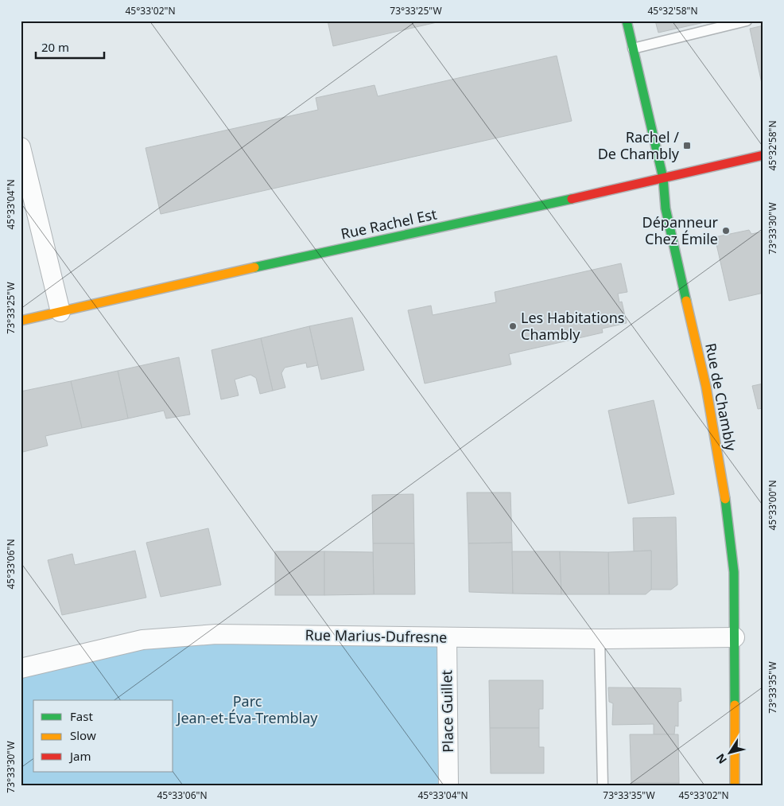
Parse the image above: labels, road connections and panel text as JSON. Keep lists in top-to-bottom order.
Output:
{
  "streets": {
    "street": [
      "Rue Rachel Est",
      "Rue de Chambly",
      "Rue Marius-Dufresne",
      "Place Guillet"
    ]
  },
  "crossings": [
    ["Rue Rachel Est", "Rue de Chambly"],
    ["Rue de Chambly", "Rue Marius-Dufresne"],
    ["Rue Marius-Dufresne", "Place Guillet"]
  ],
  "parks": ["Parc Jean-et-Éva-Tremblay"],
  "places": {
    "transit": ["Rachel / De Chambly"],
    "other": ["Dépanneur Chez Émile", "Les Habitations Chambly"]
  },
  "legend": ["Fast", "Slow", "Jam"],
  "scale_bar": "20 m",
  "north": "bottom left",
  "coordinates": [
    "45°33'02\"N",
    "73°33'25\"W",
    "45°32'58\"N",
    "45°33'04\"N",
    "73°33'30\"W",
    "45°33'00\"N",
    "45°33'06\"N",
    "73°33'35\"W"
  ]
}
